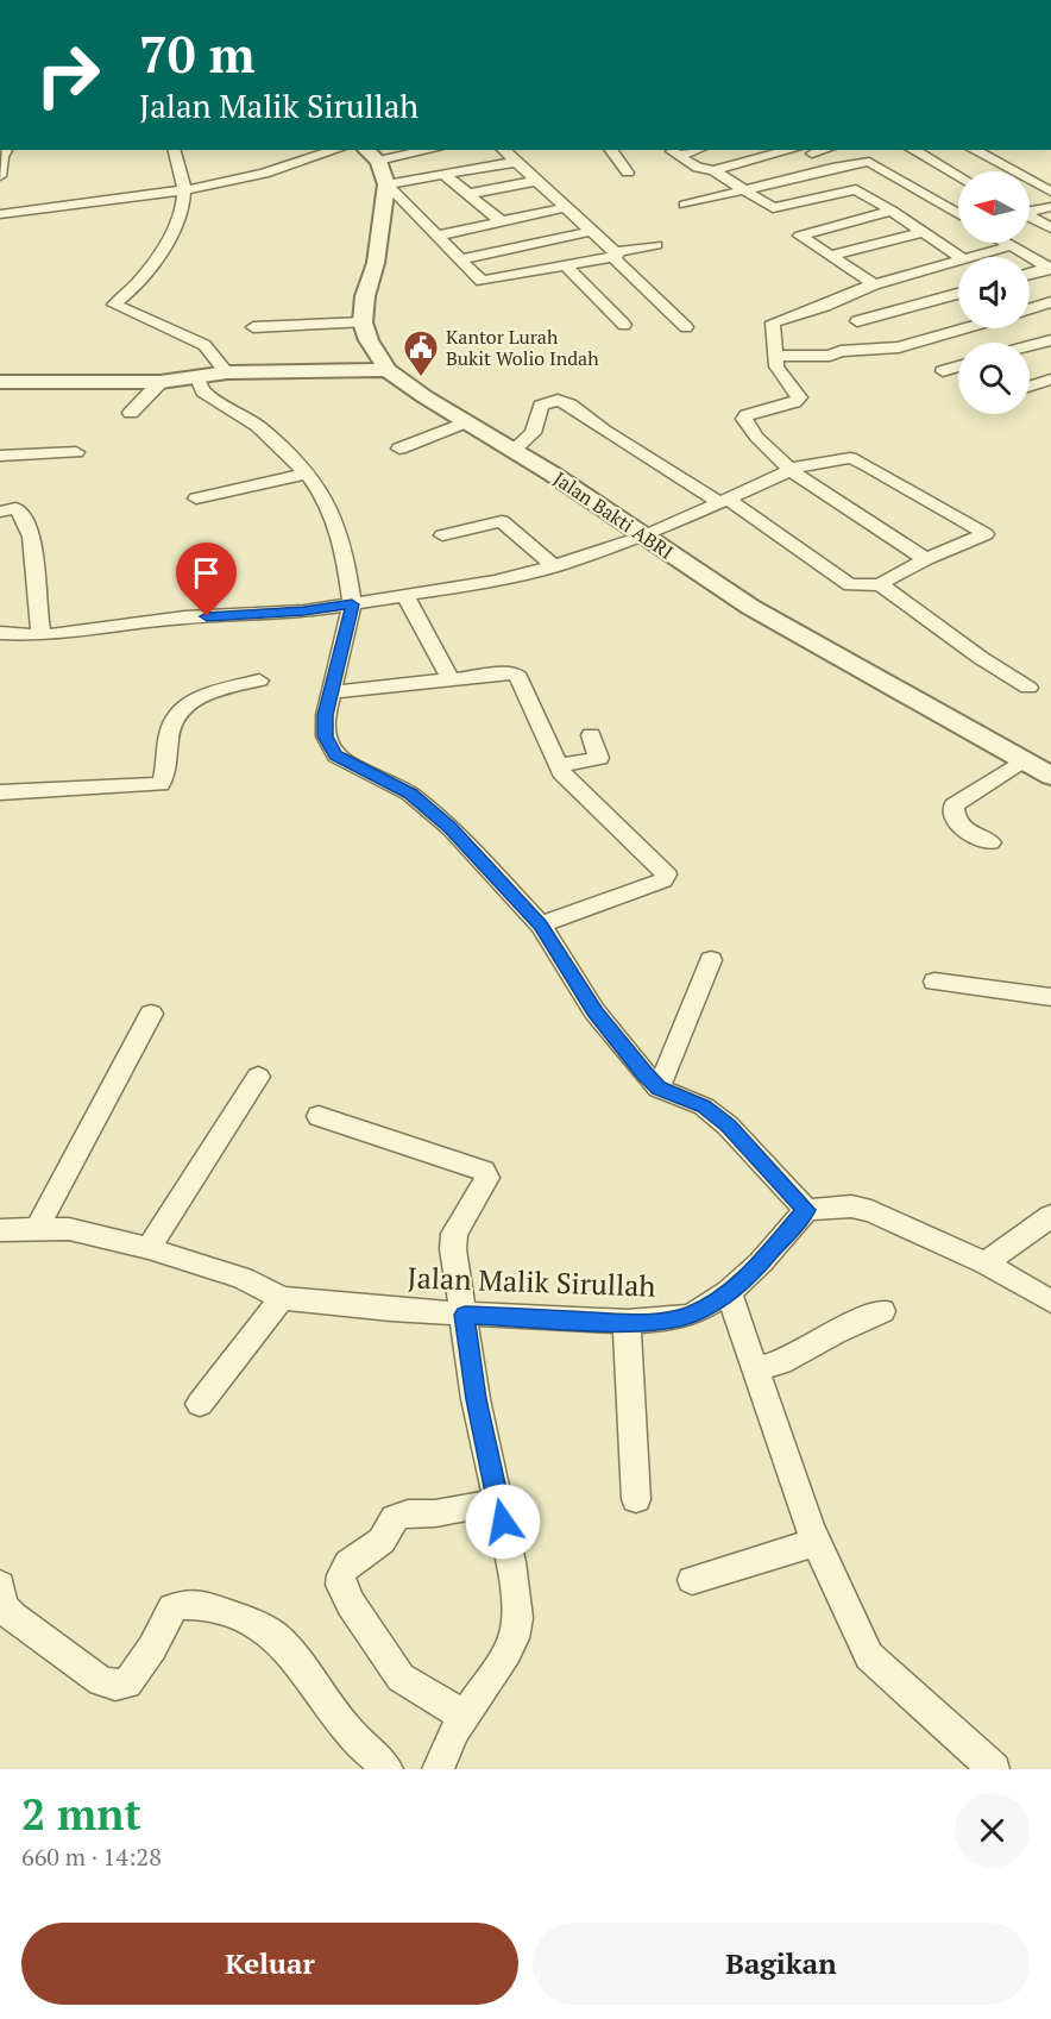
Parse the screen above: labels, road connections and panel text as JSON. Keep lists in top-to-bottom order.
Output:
{
  "streets": {
    "street": ["Jalan Bakti ABRI", "Jalan Malik Sirullah"]
  },
  "places": {
    "public building": ["Kantor Lurah Bukit Wolio Indah"]
  },
  "north": "left",
  "page": {
    "turn": ["70 m", "Jalan Malik Sirullah"],
    "heading": ["2 mnt", "660 m · 14:28"],
    "buttons": ["Keluar", "Bagikan"]
  }
}
